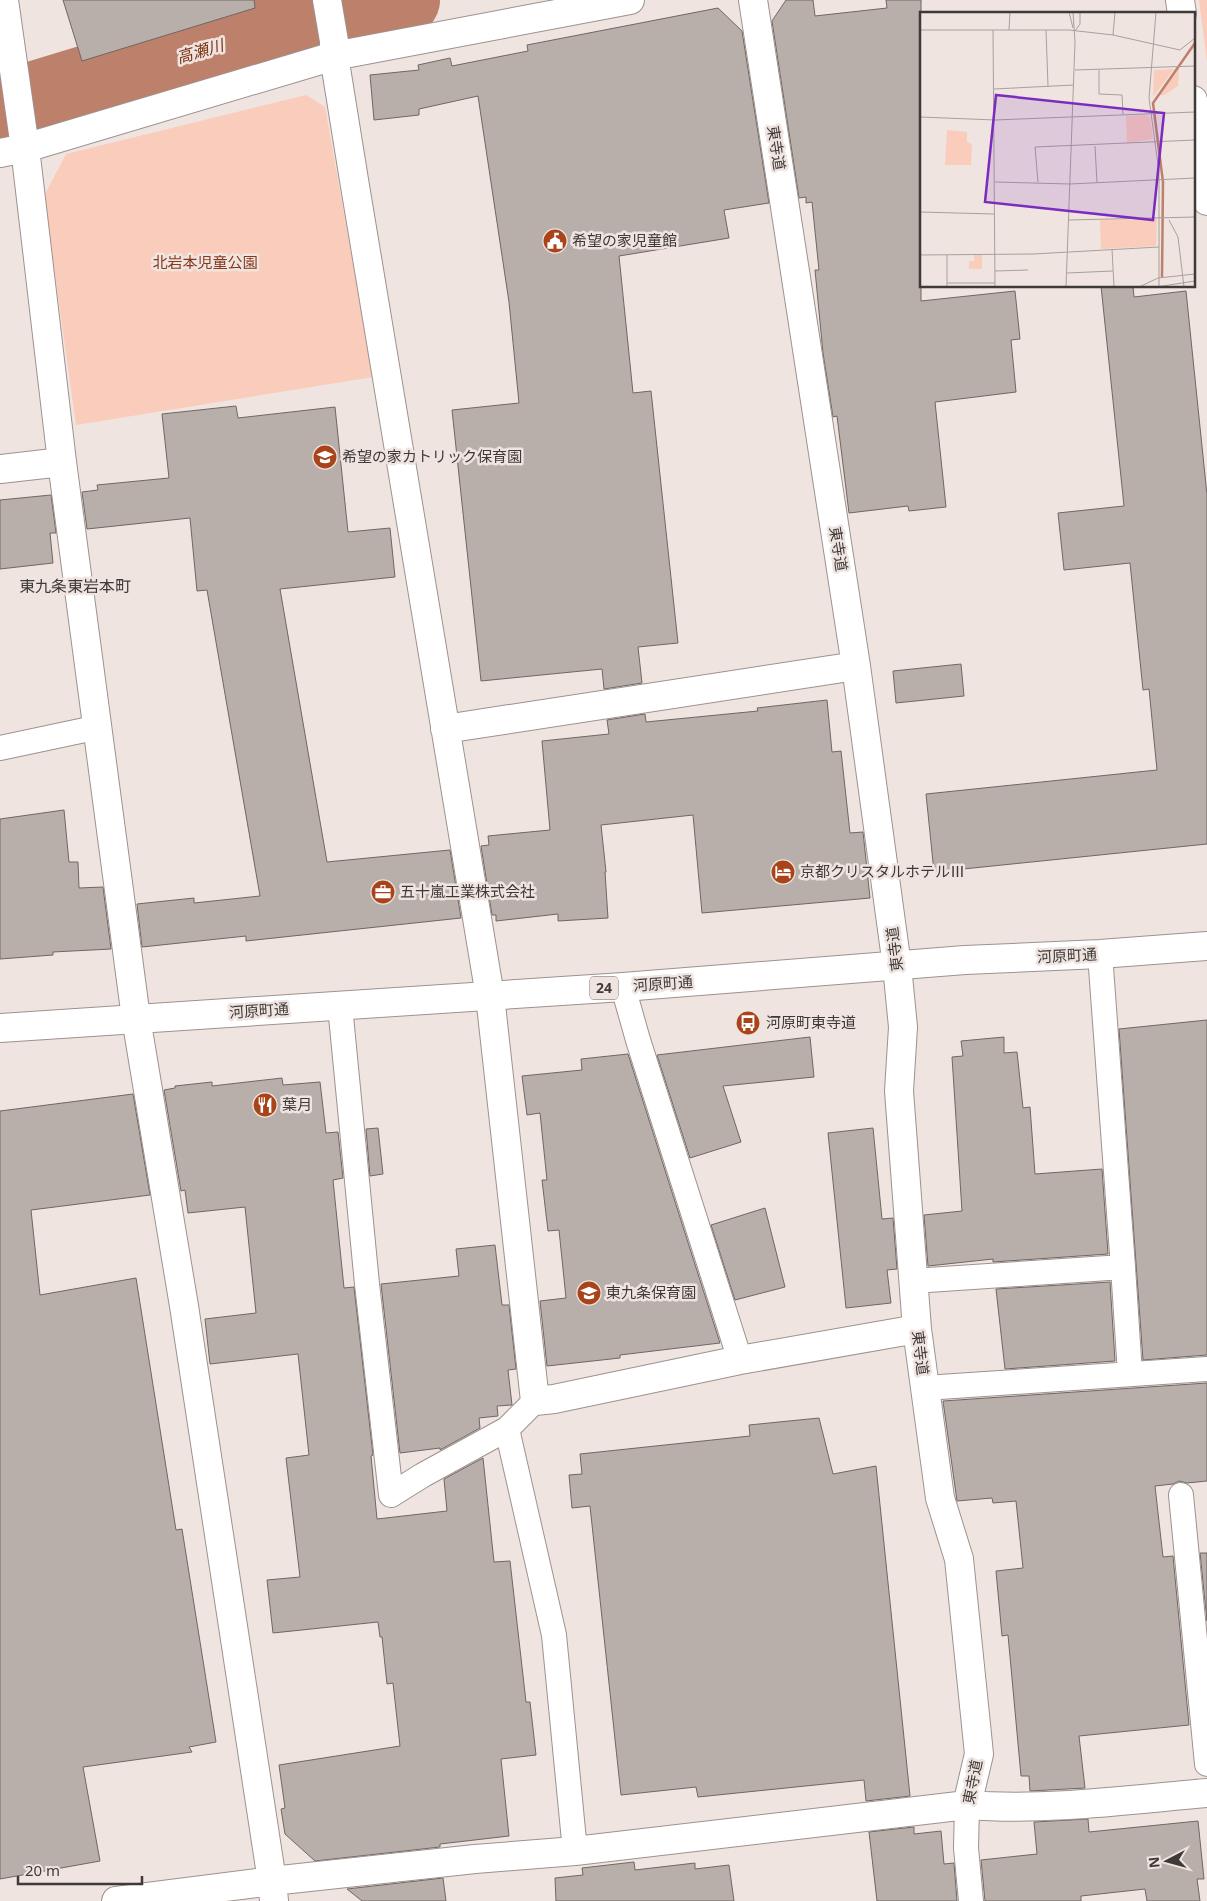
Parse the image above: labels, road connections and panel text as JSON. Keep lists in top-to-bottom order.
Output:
{
  "streets": {
    "main road": ["東寺道", "河原町通", "24"]
  },
  "crossings": [
    ["東寺道", "河原町通"]
  ],
  "districts": ["東九条東岩本町"],
  "water": ["高瀬川"],
  "parks": ["北岩本児童公園"],
  "places": {
    "public building": ["希望の家児童館"],
    "school or university": ["希望の家カトリック保育園", "東九条保育園"],
    "hotel": ["京都クリスタルホテルⅢ"],
    "office": ["五十嵐工業株式会社"],
    "bus stop": ["河原町東寺道"],
    "restaurant": ["葉月"]
  },
  "scale_bar": "20 m",
  "north": "left"
}
